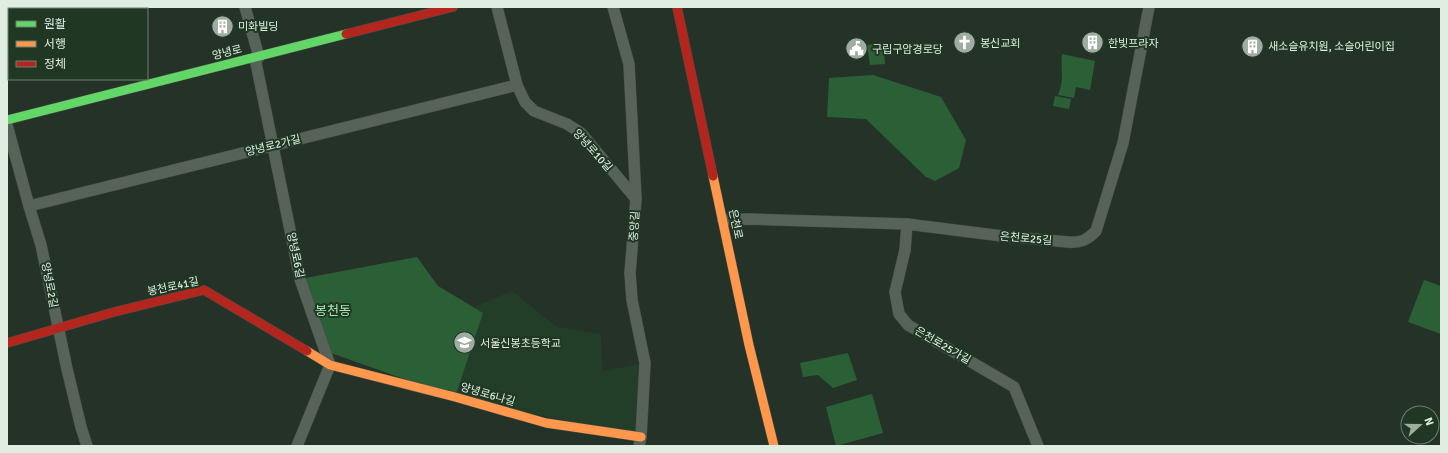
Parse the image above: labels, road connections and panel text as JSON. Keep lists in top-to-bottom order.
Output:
{
  "streets": {
    "main road": [
      "양녕로",
      "은천로",
      "봉천로41길",
      "양녕로6나길"
    ],
    "street": [
      "양녕로2가길",
      "양녕로10길",
      "중앙길",
      "은천로25길",
      "양녕로6길",
      "양녕로2길",
      "은천로25가길"
    ]
  },
  "crossings": [
    ["양녕로", "양녕로6길"],
    ["양녕로2가길", "양녕로10길"],
    ["양녕로2가길", "양녕로6길"],
    ["양녕로2가길", "양녕로2길"],
    ["양녕로10길", "중앙길"],
    ["은천로", "은천로25길"],
    ["중앙길", "양녕로6나길"],
    ["은천로25길", "은천로25가길"],
    ["양녕로6길", "봉천로41길"],
    ["양녕로6길", "양녕로6나길"],
    ["양녕로2길", "봉천로41길"],
    ["봉천로41길", "양녕로6나길"]
  ],
  "districts": ["봉천동"],
  "places": {
    "building": ["미화빌딩", "한빛프라자", "새소슬유치원, 소슬어린이집"],
    "church": ["봉신교회"],
    "public building": ["구립구암경로당"],
    "school or university": ["서울신봉초등학교"]
  },
  "legend": ["원활", "서행", "정체"],
  "north": "right"
}
